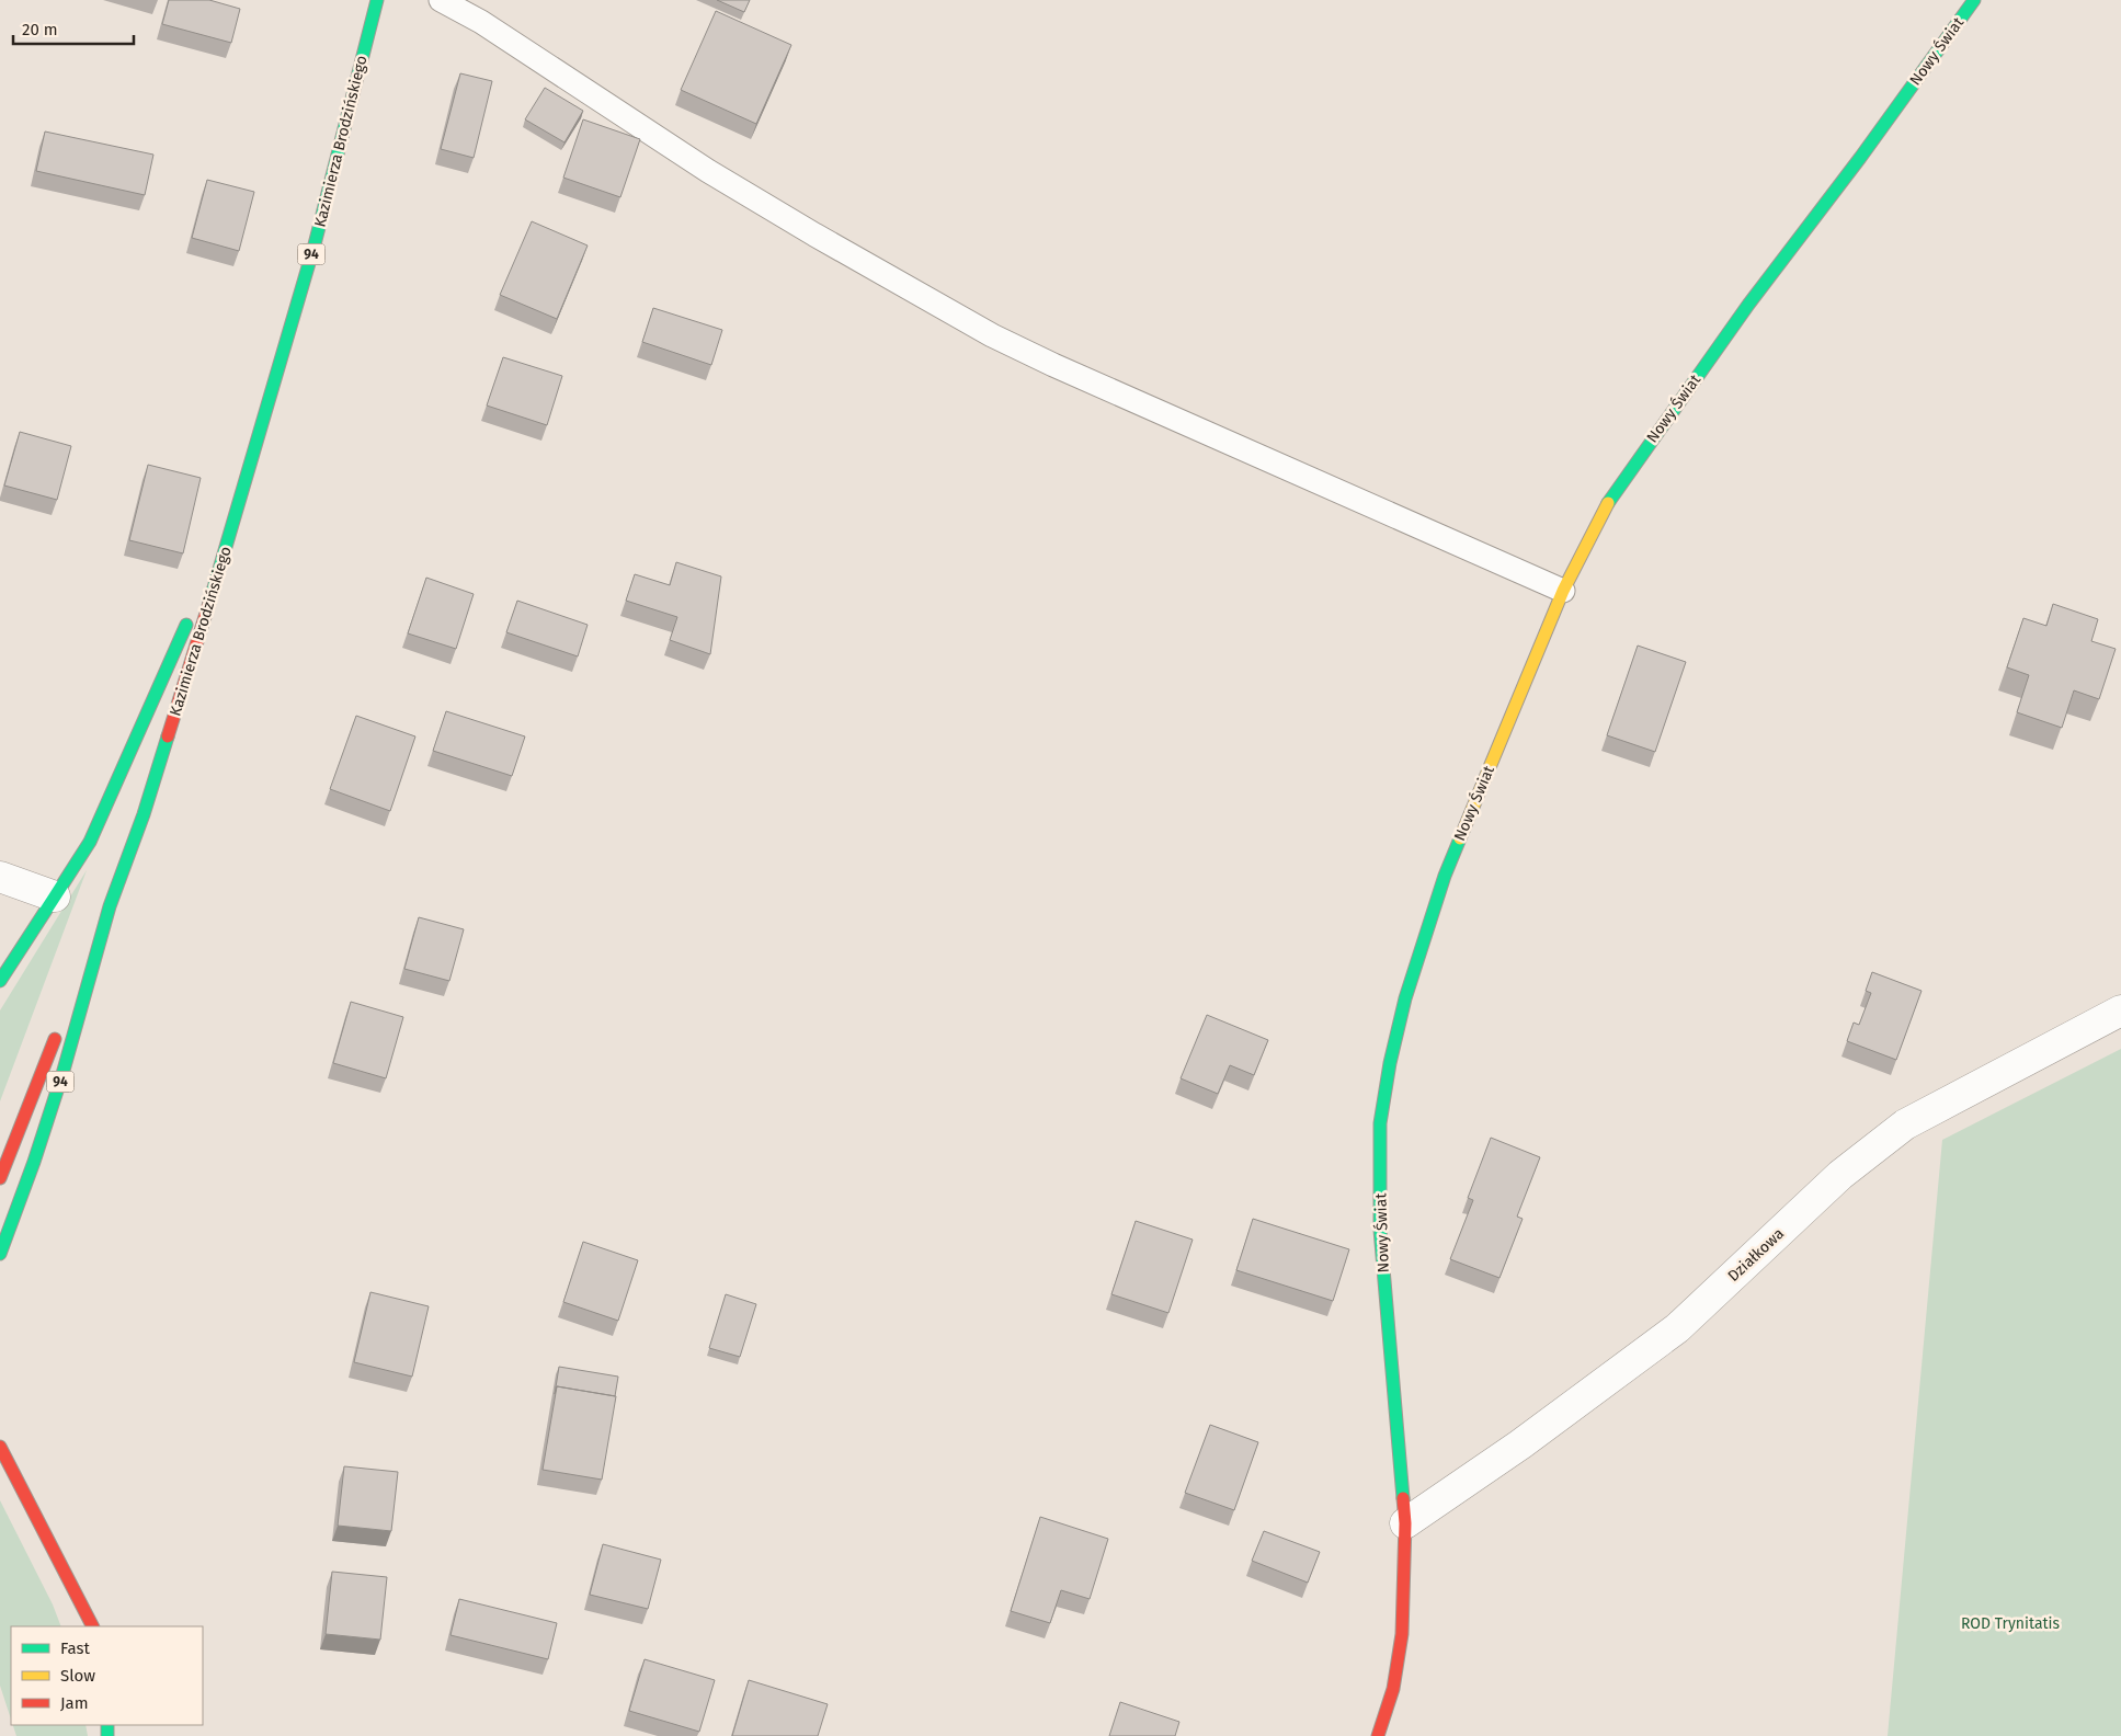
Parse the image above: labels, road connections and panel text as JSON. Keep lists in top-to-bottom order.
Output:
{
  "streets": {
    "main road": ["Nowy Świat", "Kazimierza Brodzińskiego", "94"],
    "street": ["Działkowa"]
  },
  "crossings": [
    ["Nowy Świat", "Działkowa"],
    ["Kazimierza Brodzińskiego", "94"]
  ],
  "parks": ["ROD Trynitatis"],
  "legend": ["Fast", "Slow", "Jam"],
  "scale_bar": "20 m"
}
